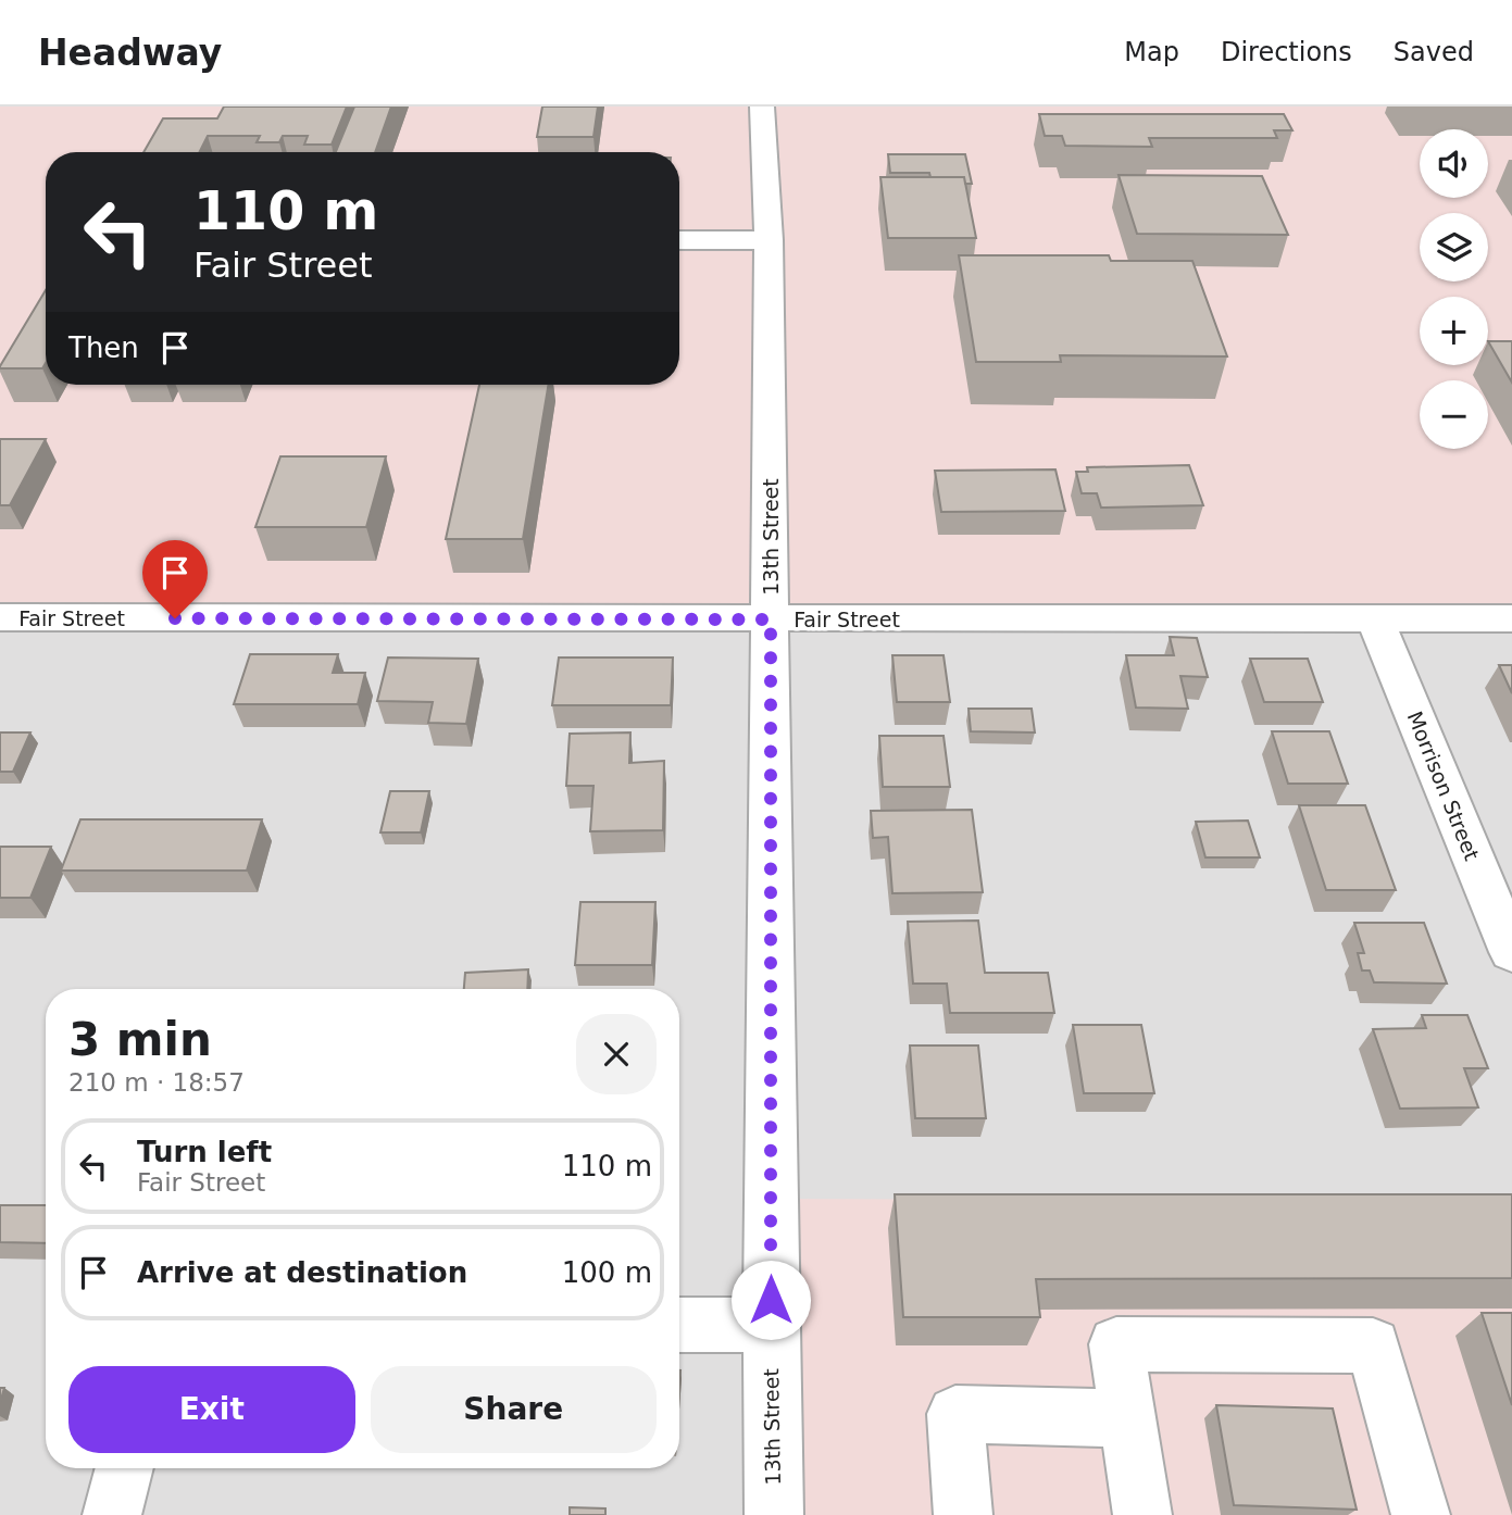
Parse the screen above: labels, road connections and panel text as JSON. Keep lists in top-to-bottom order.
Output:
{
  "streets": {
    "street": ["13th Street", "Fair Street", "Morrison Street"]
  },
  "crossings": [
    ["13th Street", "Fair Street"],
    ["Fair Street", "Morrison Street"]
  ],
  "page": {
    "header": "Headway",
    "nav": ["Map", "Directions", "Saved"],
    "map_buttons": ["+", "−"],
    "turn": ["110 m", "Fair Street"],
    "then": "Then",
    "heading": ["3 min", "210 m · 18:57"],
    "list": [
      {
        "name": "Turn left",
        "note": "Fair Street",
        "value": "110 m"
      },
      {
        "name": "Arrive at destination",
        "value": "100 m"
      }
    ],
    "buttons": ["Exit", "Share"]
  }
}
